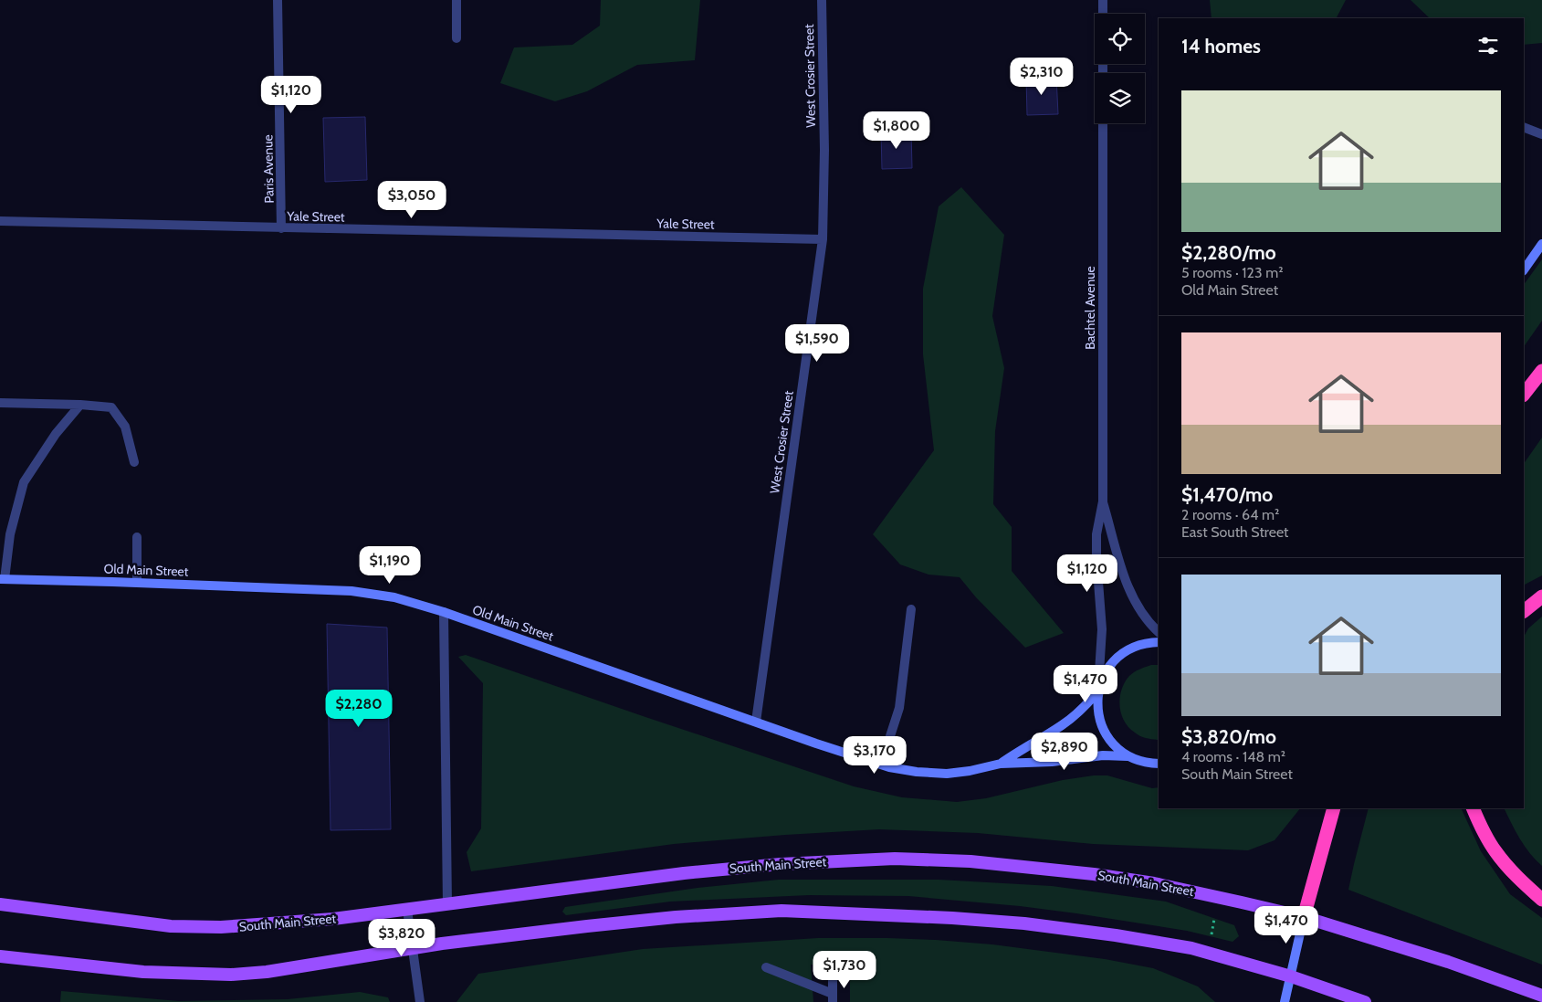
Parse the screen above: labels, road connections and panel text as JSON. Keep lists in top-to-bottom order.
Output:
{
  "streets": {
    "main road": ["Old Main Street", "South Main Street"],
    "street": [
      "West Crosier Street",
      "Paris Avenue",
      "Yale Street",
      "Bachtel Avenue"
    ]
  },
  "crossings": [
    ["West Crosier Street", "Yale Street"],
    ["West Crosier Street", "Old Main Street"],
    ["Paris Avenue", "Yale Street"],
    ["Bachtel Avenue", "Old Main Street"]
  ],
  "page": {
    "heading": "14 homes",
    "price": [
      "$2,310",
      "$1,120",
      "$1,800",
      "$3,050",
      "$1,590",
      "$1,190",
      "$1,120",
      "$1,470",
      "$2,280",
      "$2,890",
      "$3,170",
      "$1,470",
      "$3,820",
      "$1,730"
    ],
    "list": [
      {
        "name": "$2,280/mo",
        "note": "5 rooms · 123 m² · Old Main Street"
      },
      {
        "name": "$1,470/mo",
        "note": "2 rooms · 64 m² · East South Street"
      },
      {
        "name": "$3,820/mo",
        "note": "4 rooms · 148 m² · South Main Street"
      }
    ]
  }
}
